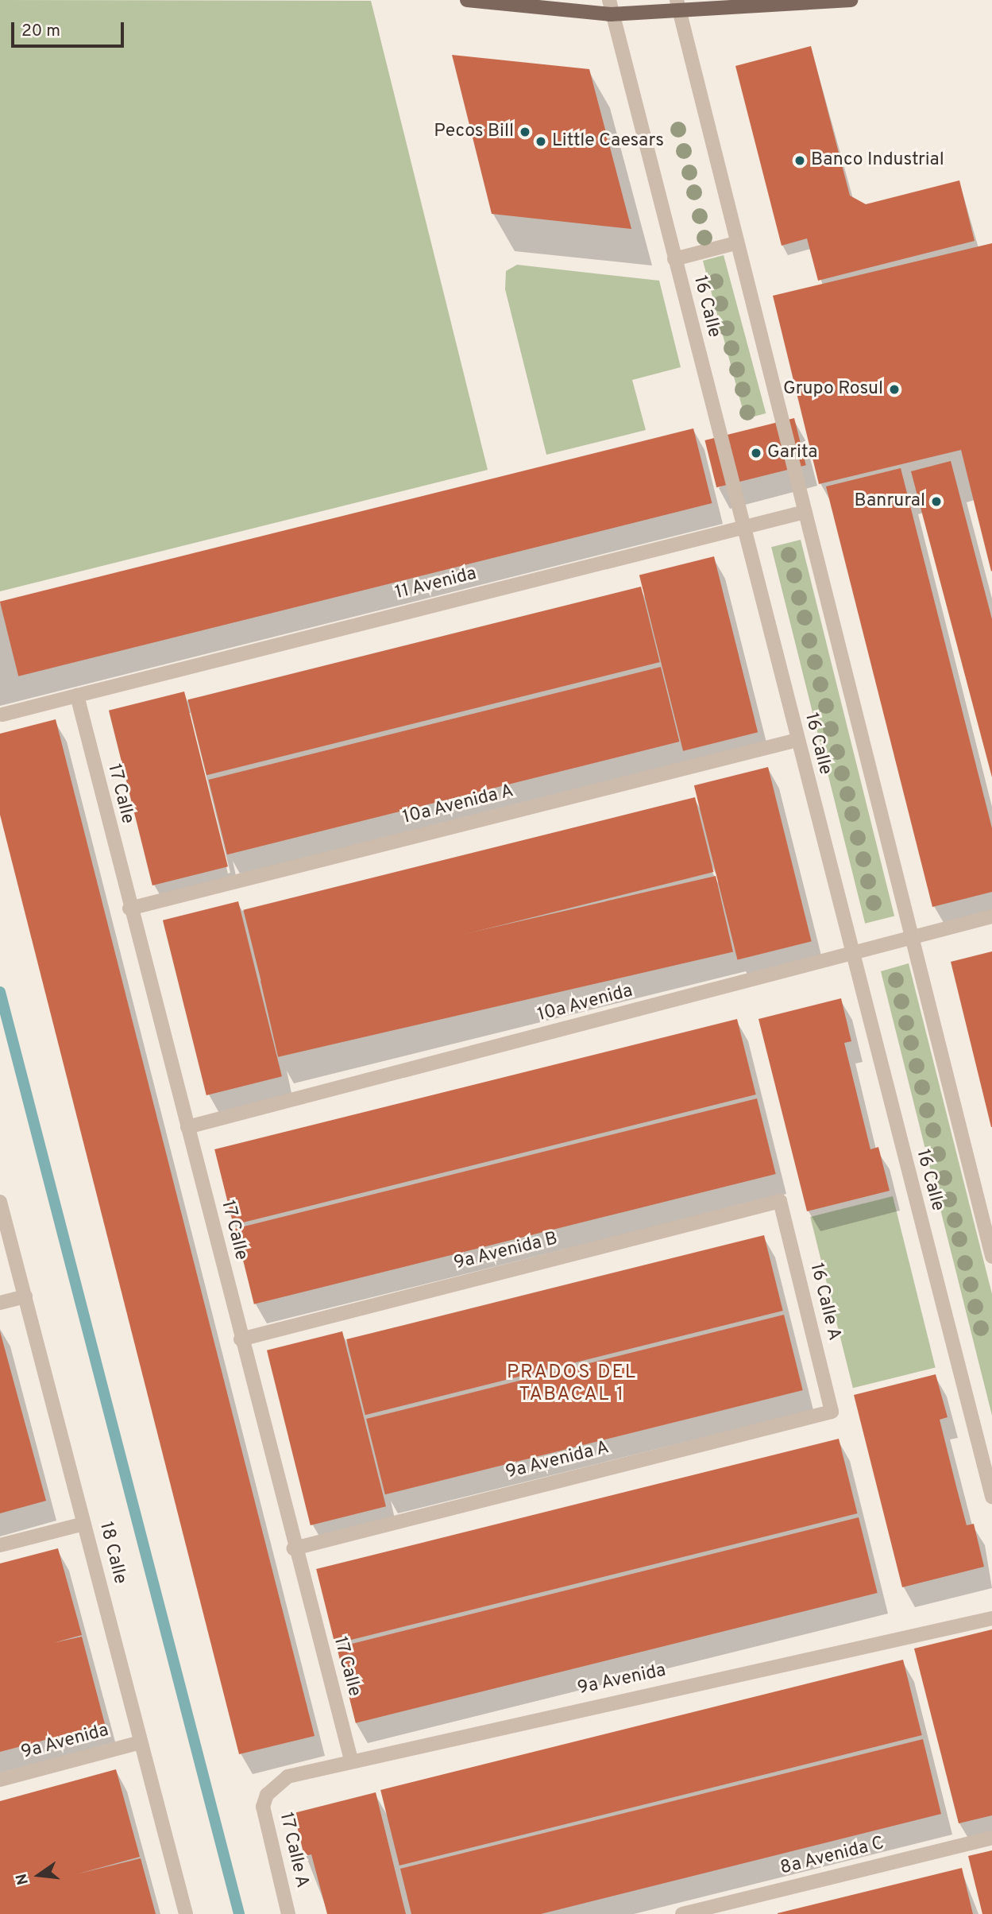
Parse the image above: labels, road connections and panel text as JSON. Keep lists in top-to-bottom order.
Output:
{
  "streets": {
    "street": [
      "16 Calle",
      "11 Avenida",
      "17 Calle",
      "10a Avenida A",
      "10a Avenida",
      "9a Avenida B",
      "16 Calle A",
      "9a Avenida A",
      "18 Calle",
      "9a Avenida",
      "17 Calle A",
      "8a Avenida C"
    ]
  },
  "crossings": [
    ["16 Calle", "11 Avenida"],
    ["16 Calle", "10a Avenida A"],
    ["16 Calle", "10a Avenida"],
    ["11 Avenida", "17 Calle"],
    ["17 Calle", "10a Avenida A"],
    ["17 Calle", "10a Avenida"],
    ["17 Calle", "9a Avenida B"],
    ["17 Calle", "9a Avenida A"],
    ["17 Calle", "9a Avenida"],
    ["9a Avenida B", "16 Calle A"],
    ["16 Calle A", "9a Avenida A"],
    ["18 Calle", "9a Avenida"],
    ["9a Avenida", "17 Calle A"]
  ],
  "districts": ["PRADOS DEL TABACAL 1"],
  "places": [
    "Pecos Bill",
    "Little Caesars",
    "Banco Industrial",
    "Grupo Rosul",
    "Garita",
    "Banrural"
  ],
  "scale_bar": "20 m",
  "north": "left"
}
